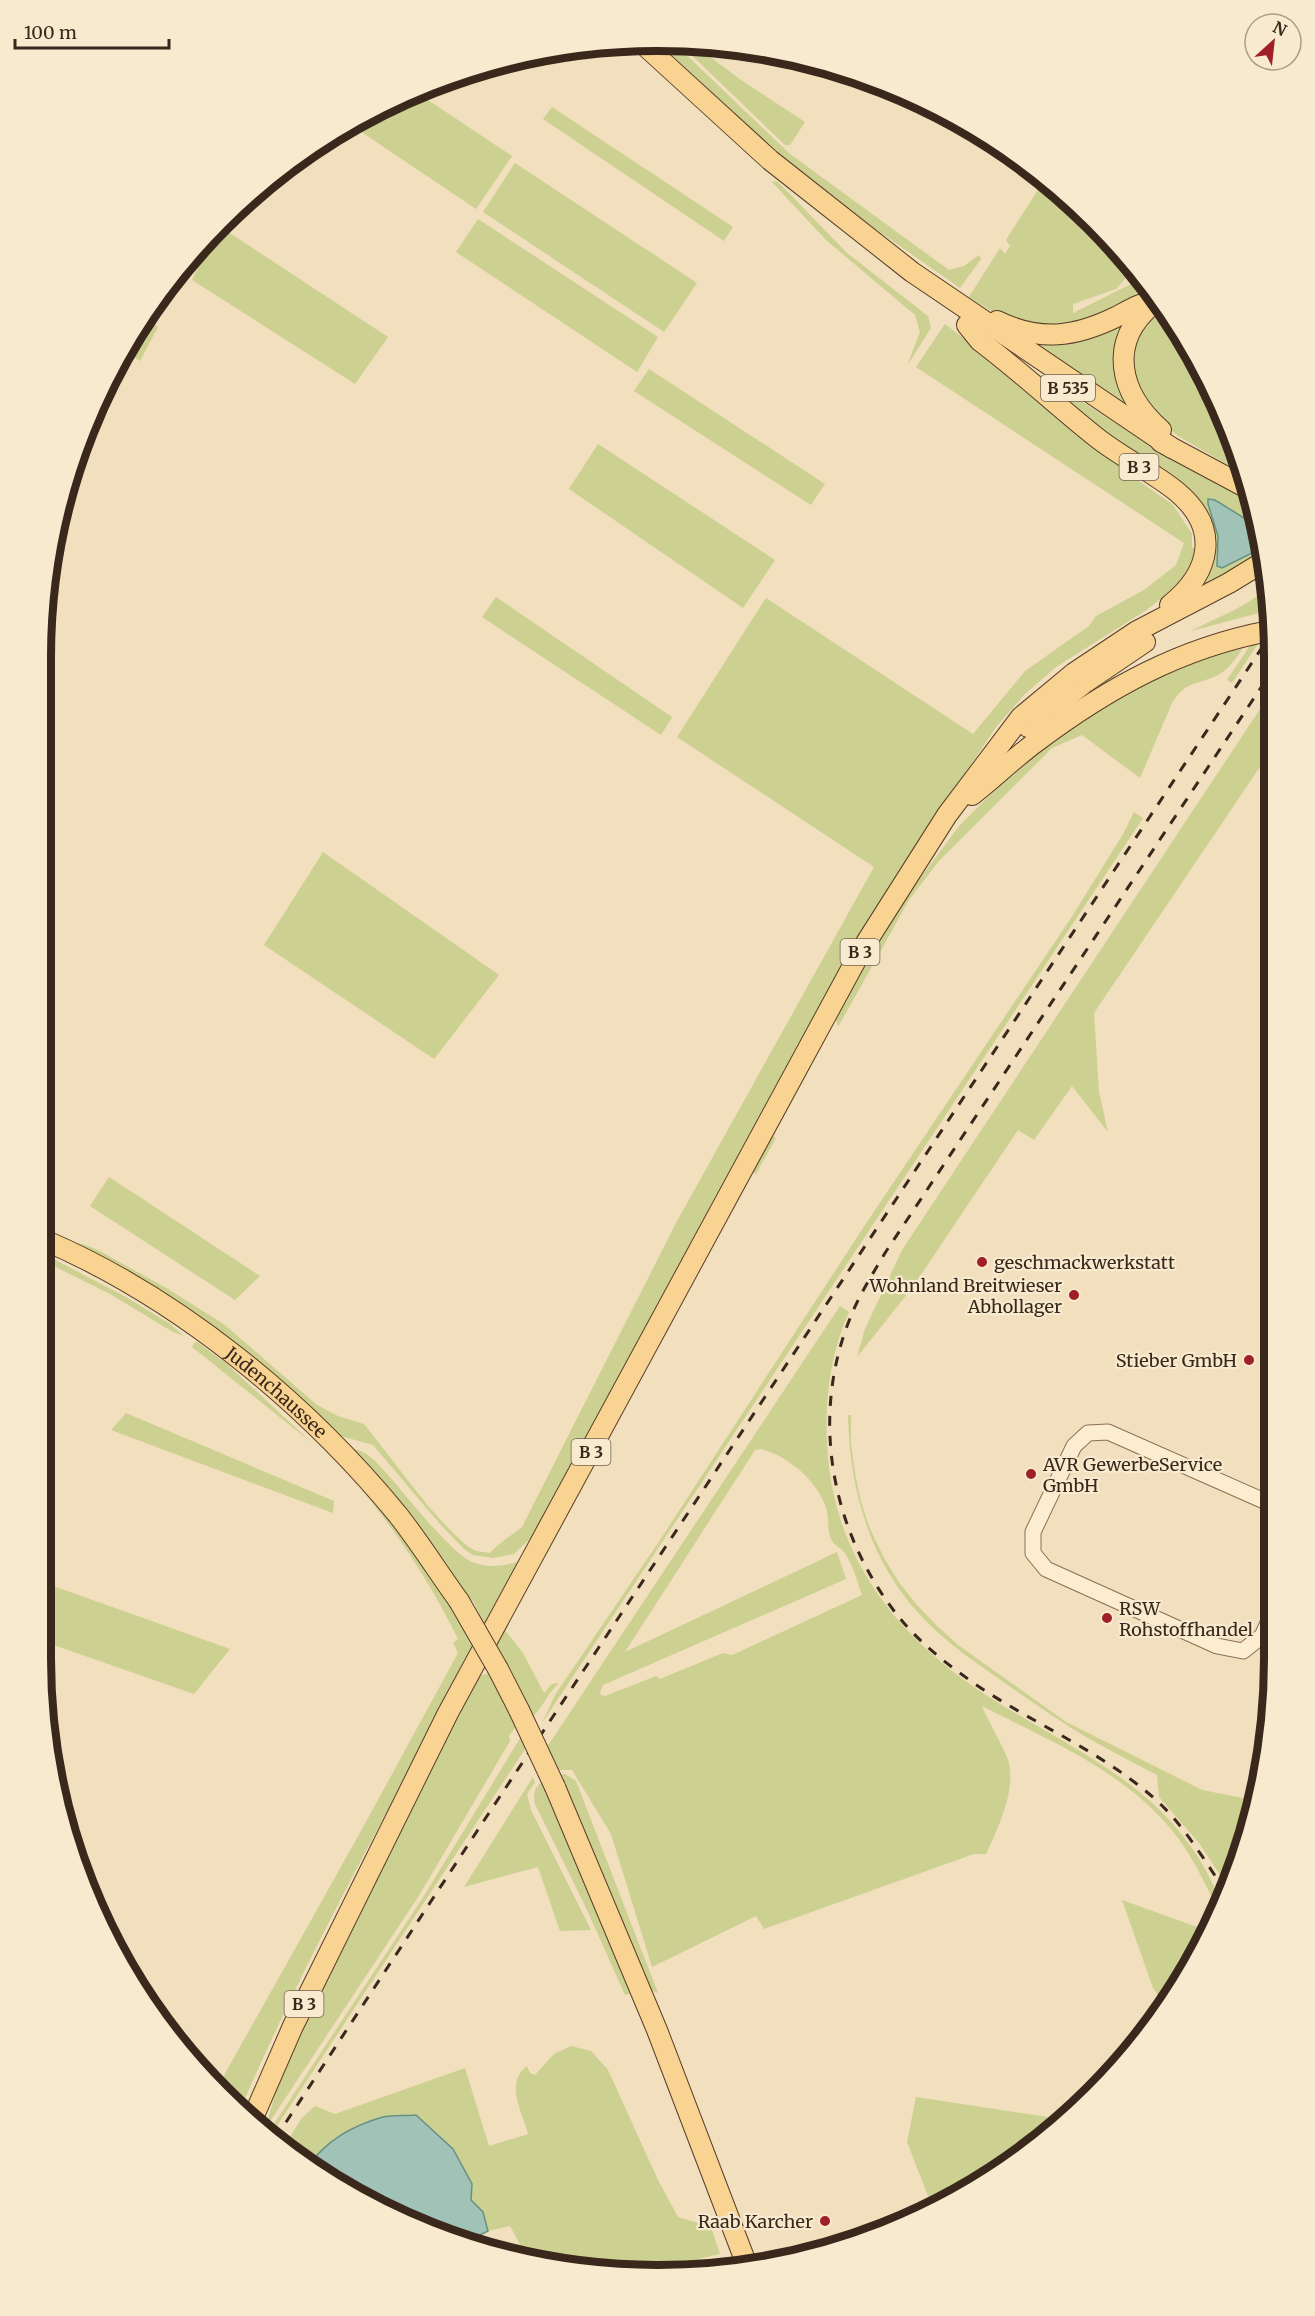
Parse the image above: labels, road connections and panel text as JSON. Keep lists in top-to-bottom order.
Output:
{
  "streets": {
    "main road": ["B 535", "B 3", "Judenchaussee"]
  },
  "crossings": [
    ["B 535", "B 3"]
  ],
  "places": [
    "geschmackwerkstatt",
    "Wohnland Breitwieser Abhollager",
    "Stieber GmbH",
    "AVR GewerbeService GmbH",
    "RSW Rohstoffhandel",
    "Raab Karcher"
  ],
  "scale_bar": "100 m",
  "north": "top right"
}
